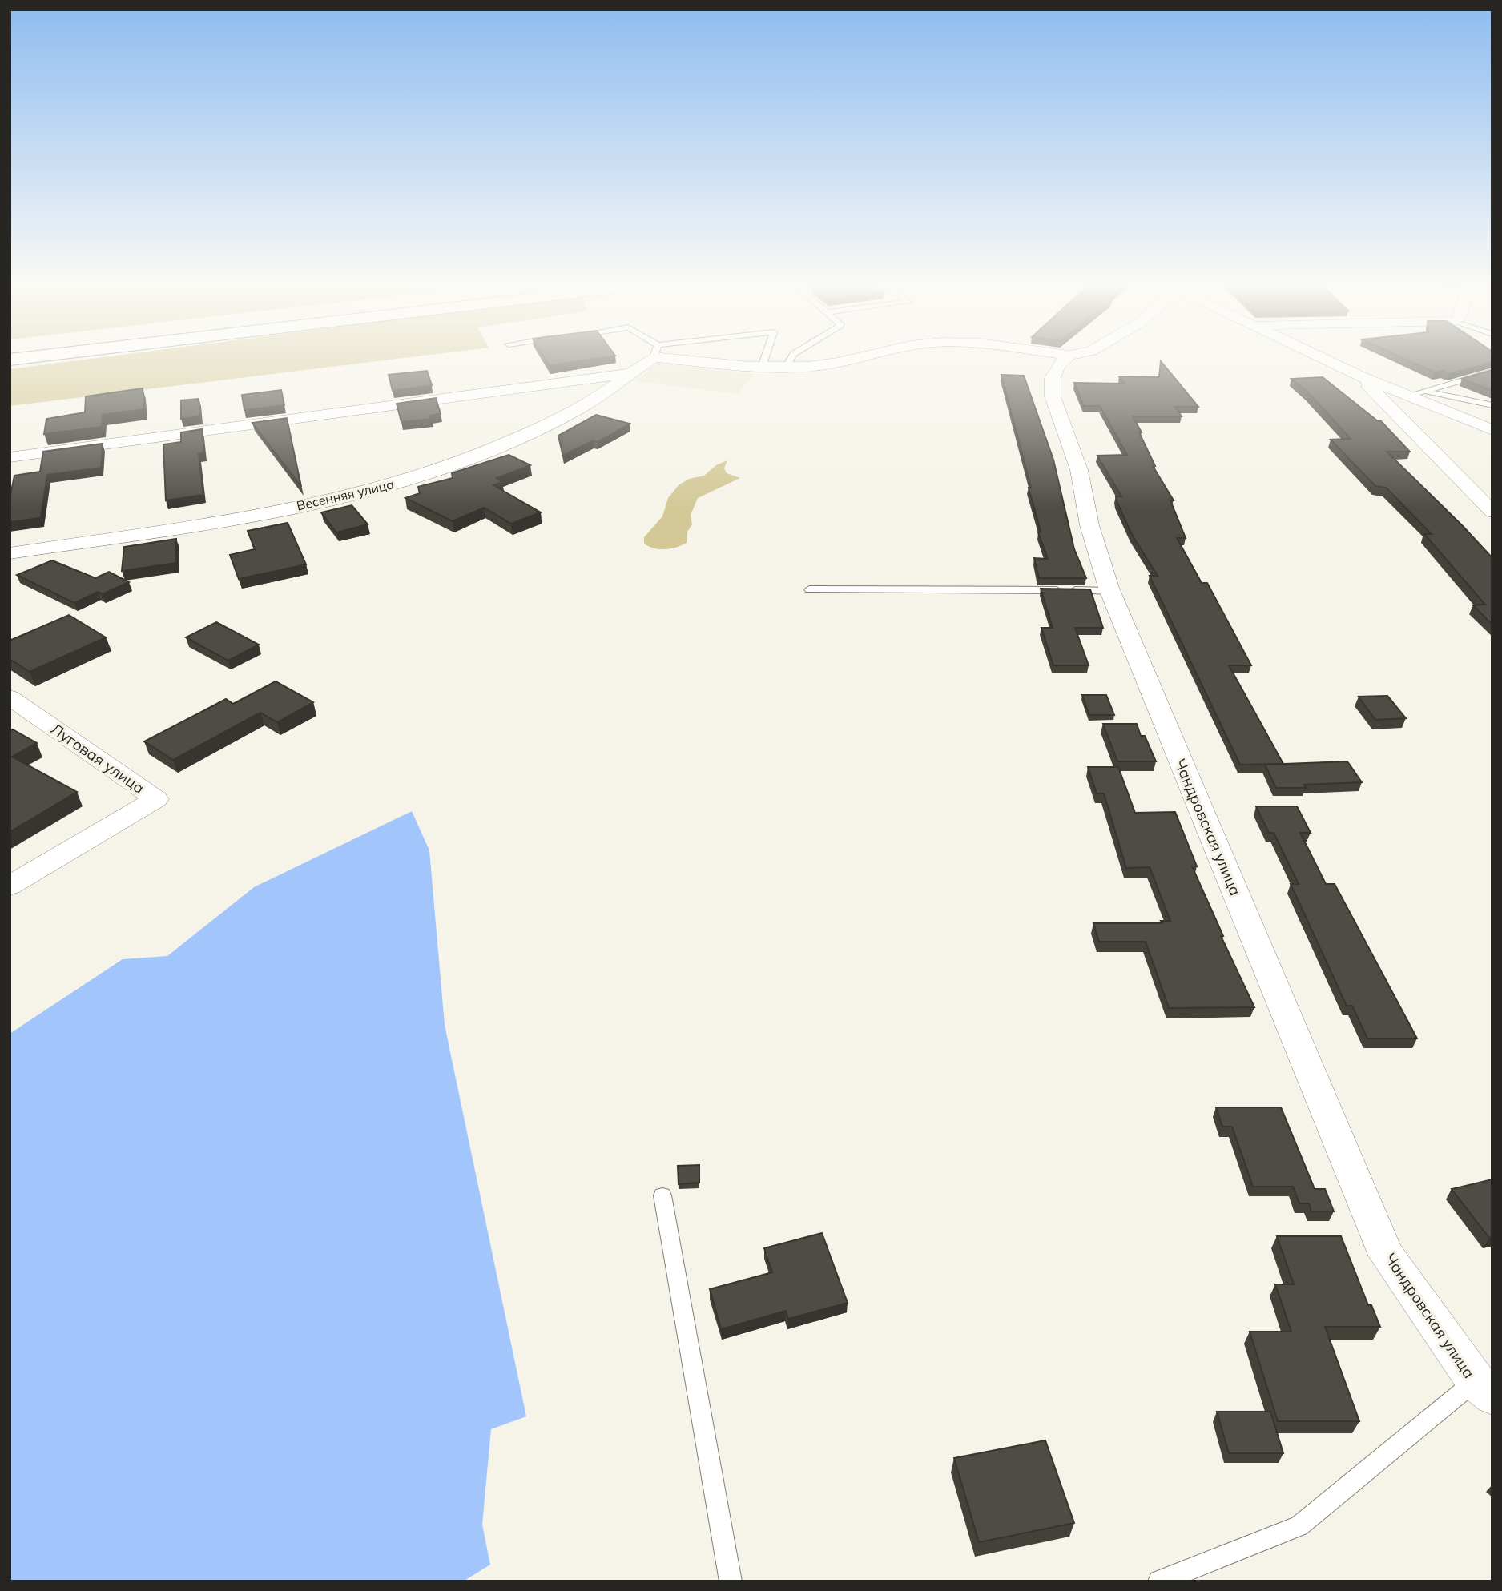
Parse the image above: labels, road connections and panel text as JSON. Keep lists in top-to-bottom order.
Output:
{
  "streets": {
    "street": ["Весенняя улица", "Луговая улица", "Чандровская улица"]
  }
}
